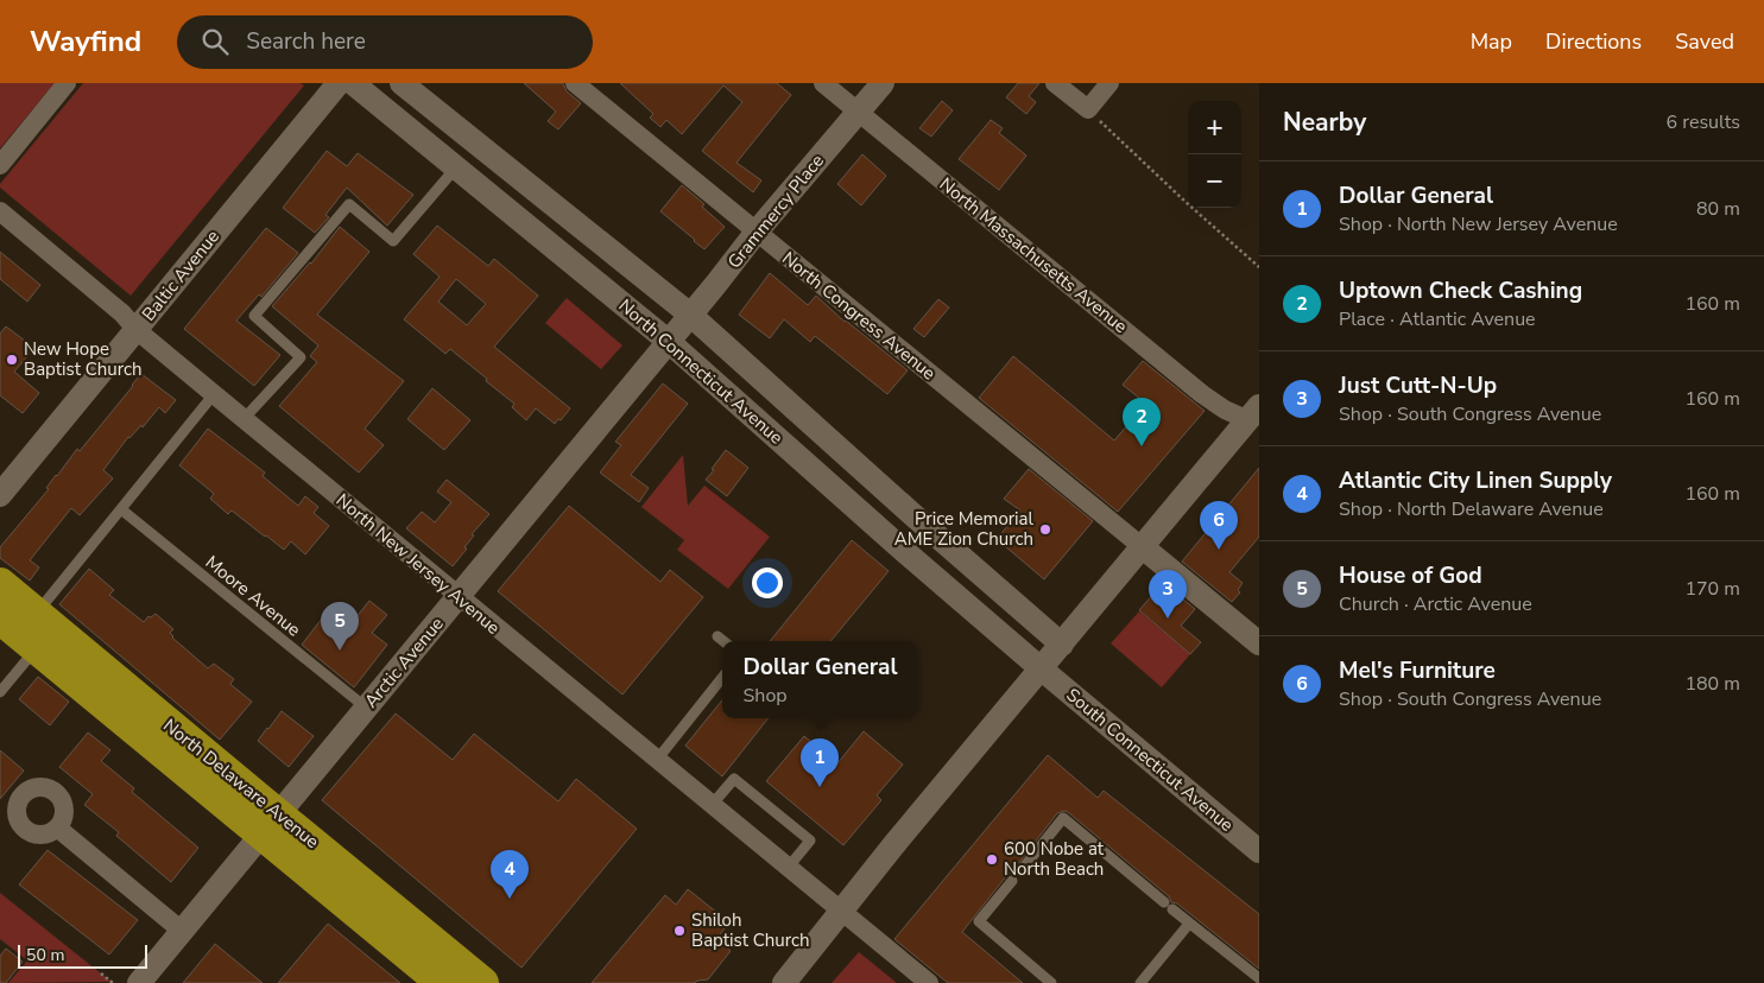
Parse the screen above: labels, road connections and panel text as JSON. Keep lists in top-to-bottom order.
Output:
{
  "streets": {
    "highway": ["North Delaware Avenue"],
    "street": [
      "Grammercy Place",
      "North Massachusetts Avenue",
      "Baltic Avenue",
      "North Congress Avenue",
      "North Connecticut Avenue",
      "North New Jersey Avenue",
      "Arctic Avenue",
      "South Connecticut Avenue"
    ],
    "lane": ["Moore Avenue"]
  },
  "crossings": [
    ["Grammercy Place", "North Massachusetts Avenue"],
    ["Grammercy Place", "North Congress Avenue"],
    ["Grammercy Place", "North Connecticut Avenue"],
    ["Grammercy Place", "Arctic Avenue"],
    ["Baltic Avenue", "North New Jersey Avenue"],
    ["North Connecticut Avenue", "Arctic Avenue"],
    ["North Connecticut Avenue", "South Connecticut Avenue"],
    ["North New Jersey Avenue", "Arctic Avenue"],
    ["Moore Avenue", "Arctic Avenue"],
    ["Arctic Avenue", "North Delaware Avenue"]
  ],
  "places": [
    "New Hope Baptist Church",
    "Price Memorial AME Zion Church",
    "600 Nobe at North Beach",
    "Shiloh Baptist Church"
  ],
  "scale_bar": "50 m",
  "page": {
    "header": "Wayfind",
    "search": "Search here",
    "nav": ["Map", "Directions", "Saved"],
    "heading": ["Nearby", "6 results"],
    "map_buttons": ["+", "−"],
    "list": [
      {
        "mark": "1",
        "name": "Dollar General",
        "note": "Shop · North New Jersey Avenue",
        "value": "80 m"
      },
      {
        "mark": "2",
        "name": "Uptown Check Cashing",
        "note": "Place · Atlantic Avenue",
        "value": "160 m"
      },
      {
        "mark": "3",
        "name": "Just Cutt-N-Up",
        "note": "Shop · South Congress Avenue",
        "value": "160 m"
      },
      {
        "mark": "4",
        "name": "Atlantic City Linen Supply",
        "note": "Shop · North Delaware Avenue",
        "value": "160 m"
      },
      {
        "mark": "5",
        "name": "House of God",
        "note": "Church · Arctic Avenue",
        "value": "170 m"
      },
      {
        "mark": "6",
        "name": "Mel's Furniture",
        "note": "Shop · South Congress Avenue",
        "value": "180 m"
      }
    ],
    "pins": [
      "2",
      "6",
      "3",
      "5",
      "1",
      "4"
    ],
    "popup": ["Dollar General", "Shop"],
    "scale": "50 m"
  }
}
